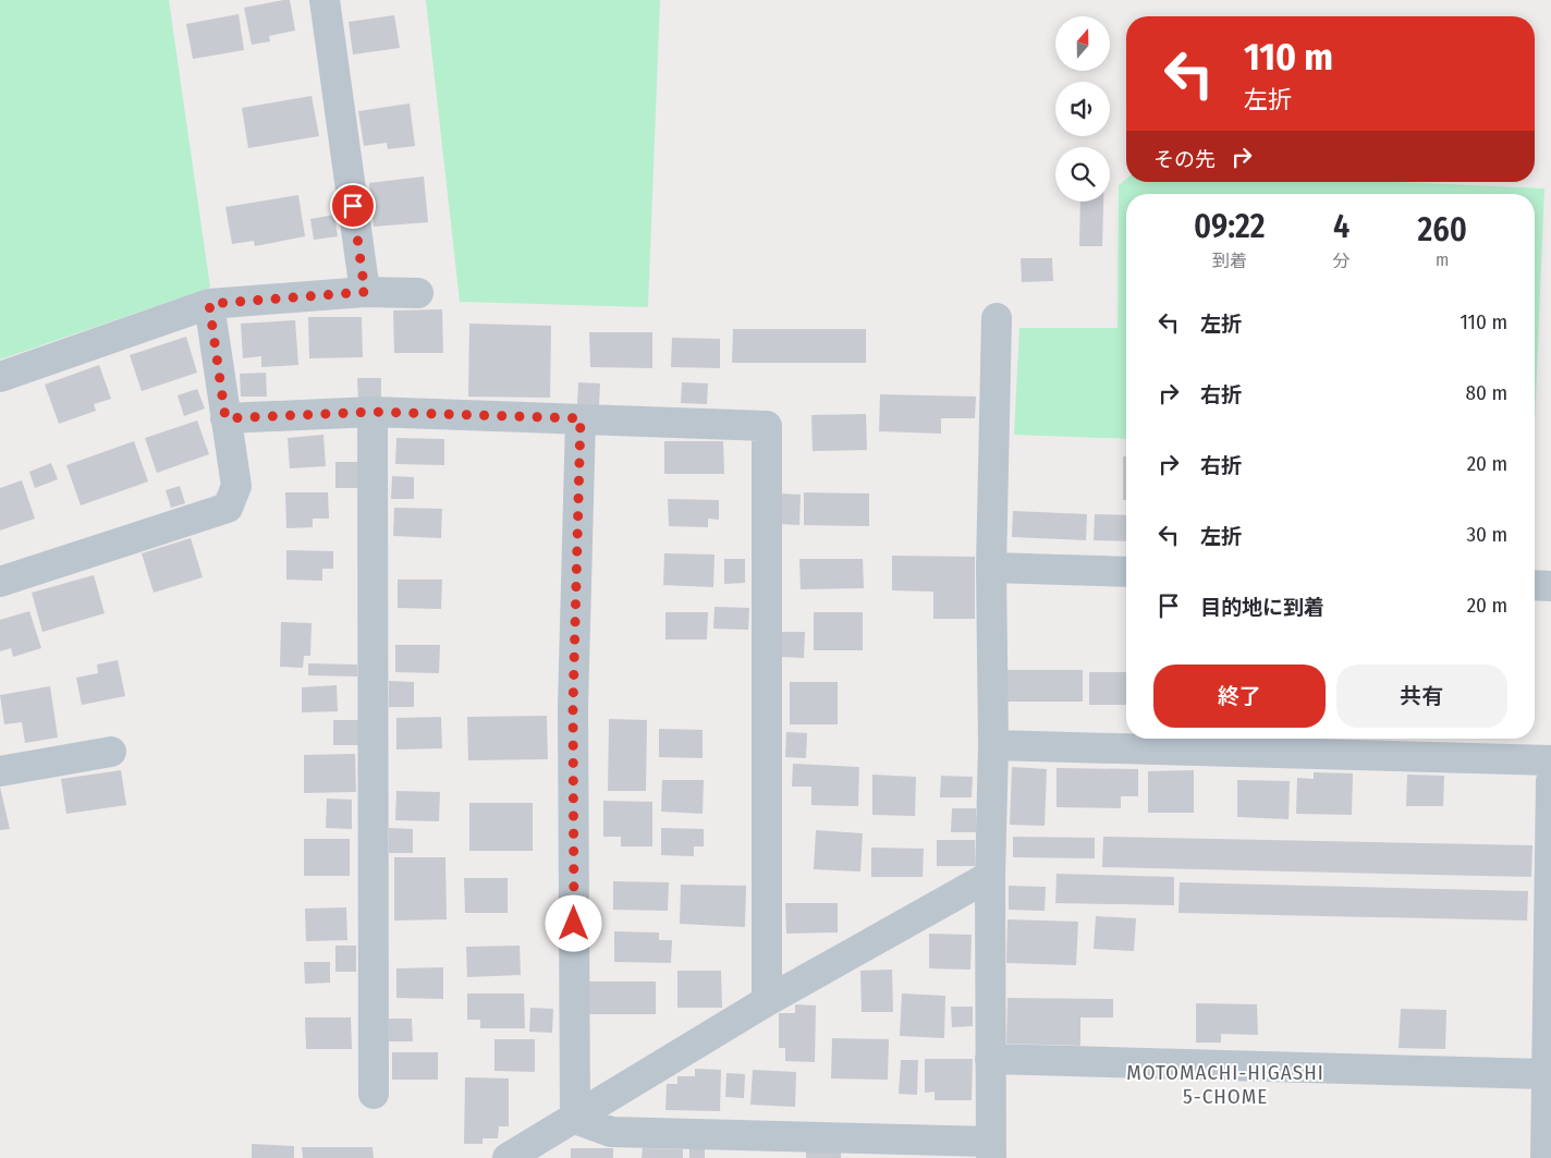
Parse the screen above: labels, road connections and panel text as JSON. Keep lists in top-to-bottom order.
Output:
{
  "districts": ["MOTOMACHI-HIGASHI 5-CHOME"],
  "north": "top",
  "page": {
    "turn": ["110 m", "左折"],
    "then": "その先",
    "eta": [
      "09:22",
      "到着",
      "4",
      "分",
      "260",
      "m"
    ],
    "list": [
      {
        "name": "左折",
        "value": "110 m"
      },
      {
        "name": "右折",
        "value": "80 m"
      },
      {
        "name": "右折",
        "value": "20 m"
      },
      {
        "name": "左折",
        "value": "30 m"
      },
      {
        "name": "目的地に到着",
        "value": "20 m"
      }
    ],
    "buttons": ["終了", "共有"]
  }
}
